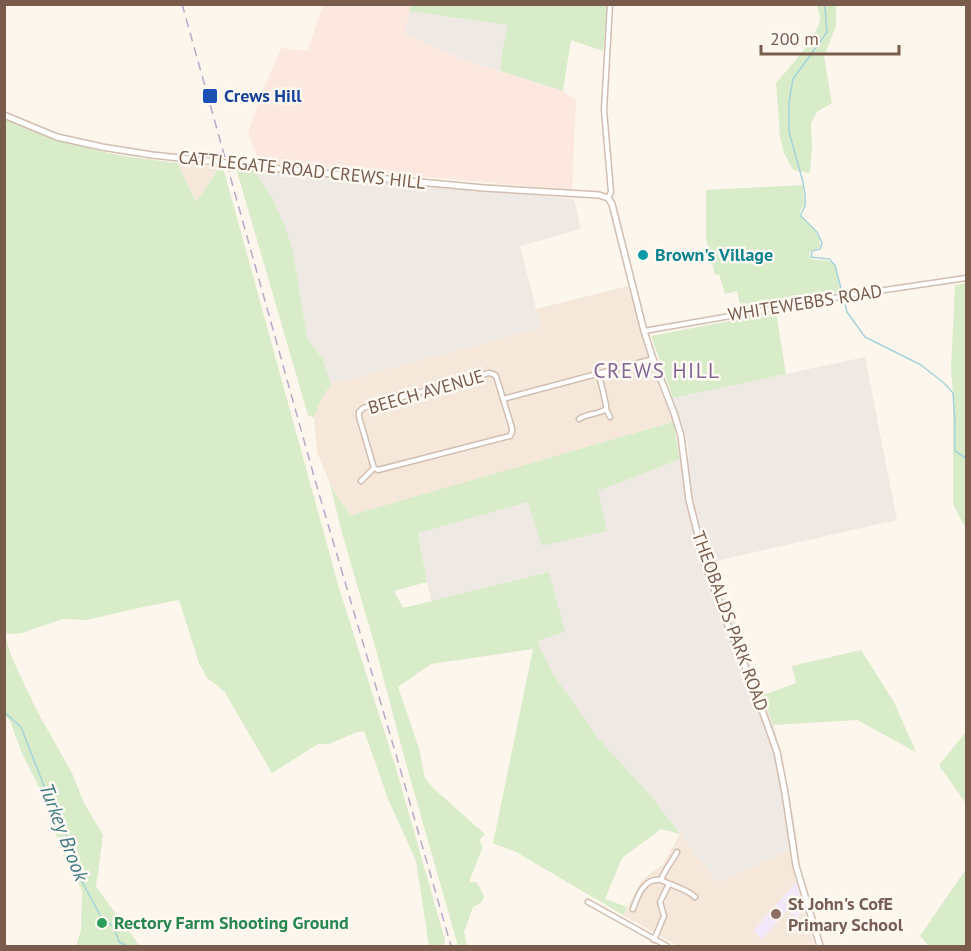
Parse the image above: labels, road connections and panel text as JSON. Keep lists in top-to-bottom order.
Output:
{
  "streets": {
    "street": [
      "CATTLEGATE ROAD CREWS HILL",
      "WHITEWEBBS ROAD",
      "BEECH AVENUE",
      "THEOBALDS PARK ROAD"
    ]
  },
  "crossings": [
    ["CATTLEGATE ROAD CREWS HILL", "THEOBALDS PARK ROAD"],
    ["WHITEWEBBS ROAD", "THEOBALDS PARK ROAD"]
  ],
  "districts": ["CREWS HILL"],
  "water": ["Turkey Brook"],
  "places": {
    "transit": ["Crews Hill"],
    "other": ["Brown's Village", "St John's CofE Primary School", "Rectory Farm Shooting Ground"]
  },
  "scale_bar": "200 m"
}
